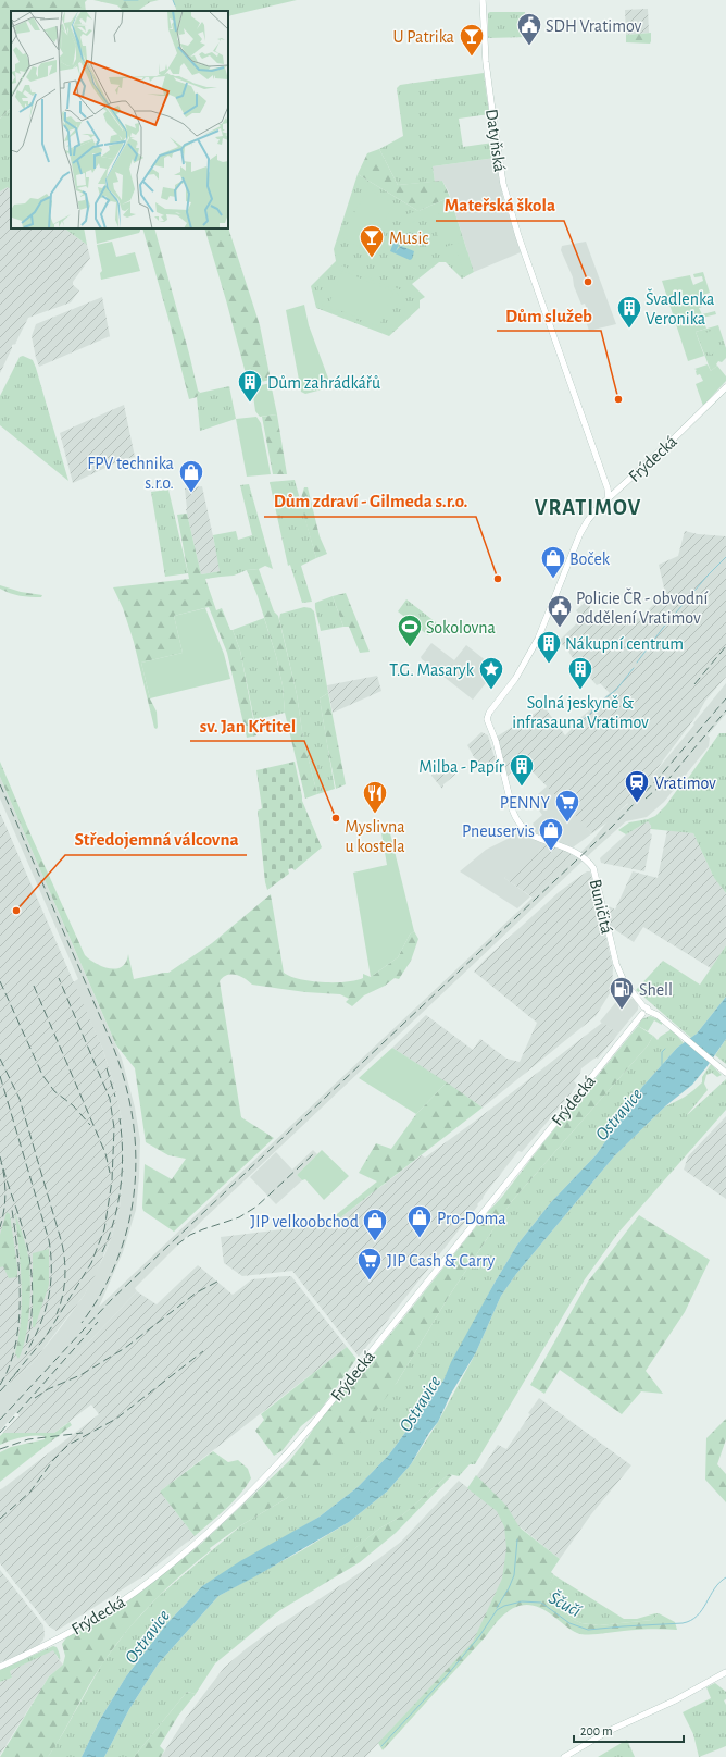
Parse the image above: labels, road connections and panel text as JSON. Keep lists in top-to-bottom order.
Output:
{
  "streets": {
    "main road": ["Datyňská", "Frýdecká", "Buničitá"]
  },
  "crossings": [
    ["Datyňská", "Frýdecká"],
    ["Frýdecká", "Buničitá"]
  ],
  "districts": ["VRATIMOV"],
  "water": ["Ostravice", "Ščučí"],
  "places": {
    "public building": ["SDH Vratimov", "Policie ČR - obvodní oddělení Vratimov"],
    "bar": ["U Patrika", "Music"],
    "other": [
      "Mateřská škola",
      "Dům služeb",
      "Dům zdraví - Gilmeda s.r.o.",
      "sv. Jan Křtitel",
      "Středojemná válcovna"
    ],
    "building": [
      "Švadlenka Veronika",
      "Dům zahrádkářů",
      "Nákupní centrum",
      "Solná jeskyně & infrasauna Vratimov",
      "Milba - Papír"
    ],
    "shop": [
      "FPV technika s.r.o.",
      "Boček",
      "Pneuservis",
      "Pro-Doma",
      "JIP velkoobchod"
    ],
    "sports": ["Sokolovna"],
    "place": ["T.G. Masaryk"],
    "station": ["Vratimov"],
    "restaurant": ["Myslivna u kostela"],
    "supermarket": ["PENNY", "JIP Cash & Carry"],
    "fuel station": ["Shell"]
  },
  "scale_bar": "200 m"
}
